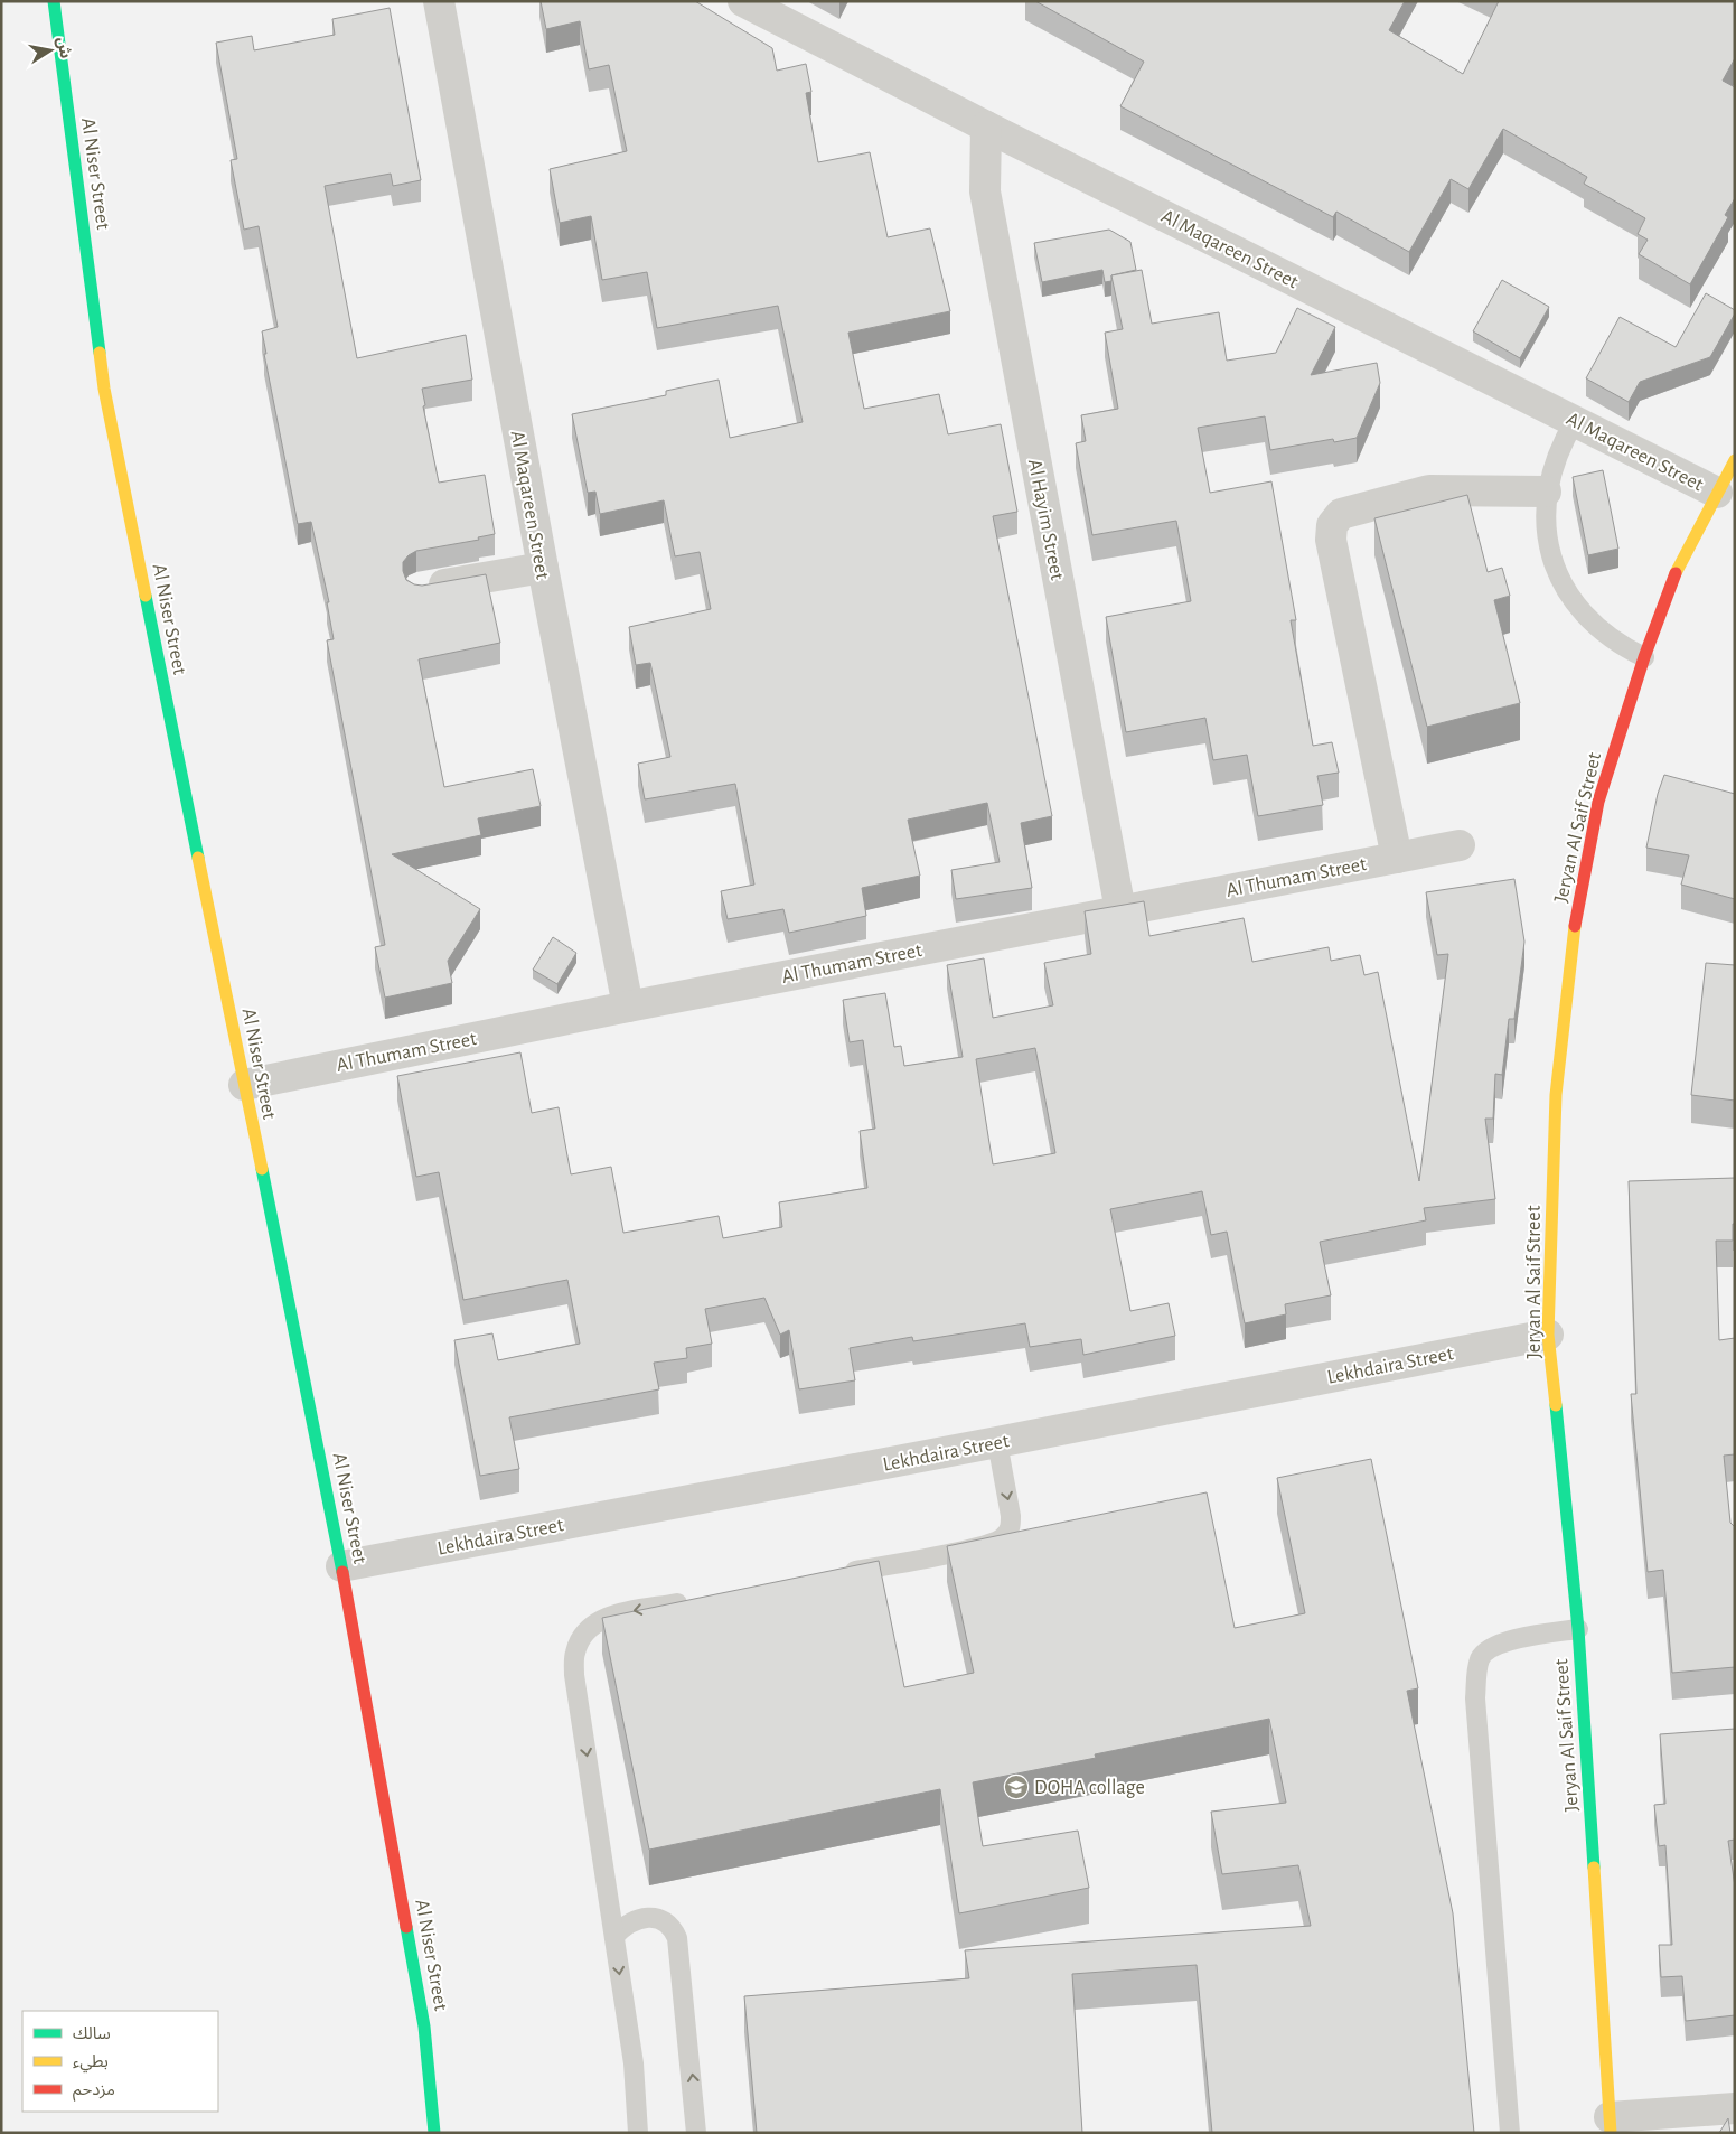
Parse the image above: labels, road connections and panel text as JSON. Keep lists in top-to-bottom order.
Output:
{
  "streets": {
    "street": [
      "Al Niser Street",
      "Al Maqareen Street",
      "Al Hayim Street",
      "Jeryan Al Saif Street",
      "Al Thumam Street",
      "Lekhdaira Street"
    ]
  },
  "crossings": [
    ["Al Niser Street", "Al Thumam Street"],
    ["Al Niser Street", "Lekhdaira Street"],
    ["Al Maqareen Street", "Al Hayim Street"],
    ["Al Maqareen Street", "Jeryan Al Saif Street"],
    ["Al Maqareen Street", "Al Thumam Street"],
    ["Al Hayim Street", "Al Thumam Street"],
    ["Jeryan Al Saif Street", "Lekhdaira Street"]
  ],
  "places": {
    "school or university": ["DOHA collage"]
  },
  "legend": ["سالك", "بطيء", "مزدحم"],
  "north": "right"
}
